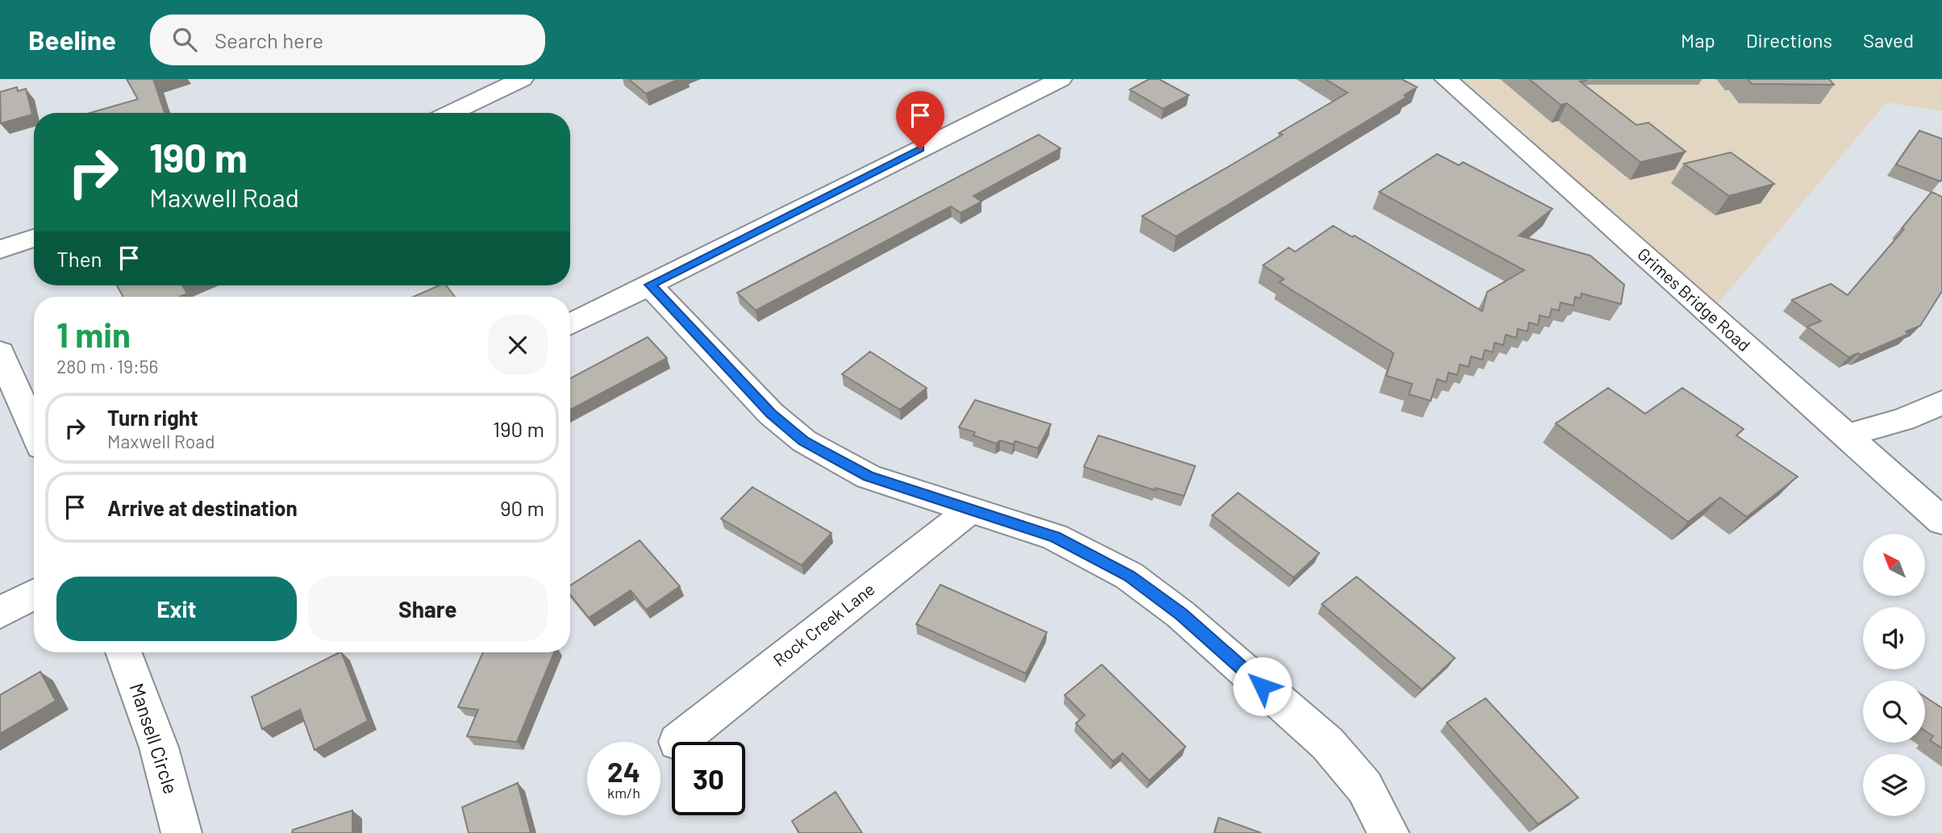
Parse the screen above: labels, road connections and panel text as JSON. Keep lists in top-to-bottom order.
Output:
{
  "streets": {
    "street": ["Grimes Bridge Road", "Rock Creek Lane", "Mansell Circle"]
  },
  "north": "top left",
  "page": {
    "header": "Beeline",
    "search": "Search here",
    "nav": ["Map", "Directions", "Saved"],
    "turn": ["190 m", "Maxwell Road"],
    "then": "Then",
    "heading": ["1 min", "280 m · 19:56"],
    "list": [
      {
        "name": "Turn right",
        "note": "Maxwell Road",
        "value": "190 m"
      },
      {
        "name": "Arrive at destination",
        "value": "90 m"
      }
    ],
    "buttons": ["Exit", "Share"],
    "speed": "24 km/h",
    "limit": "30"
  }
}
